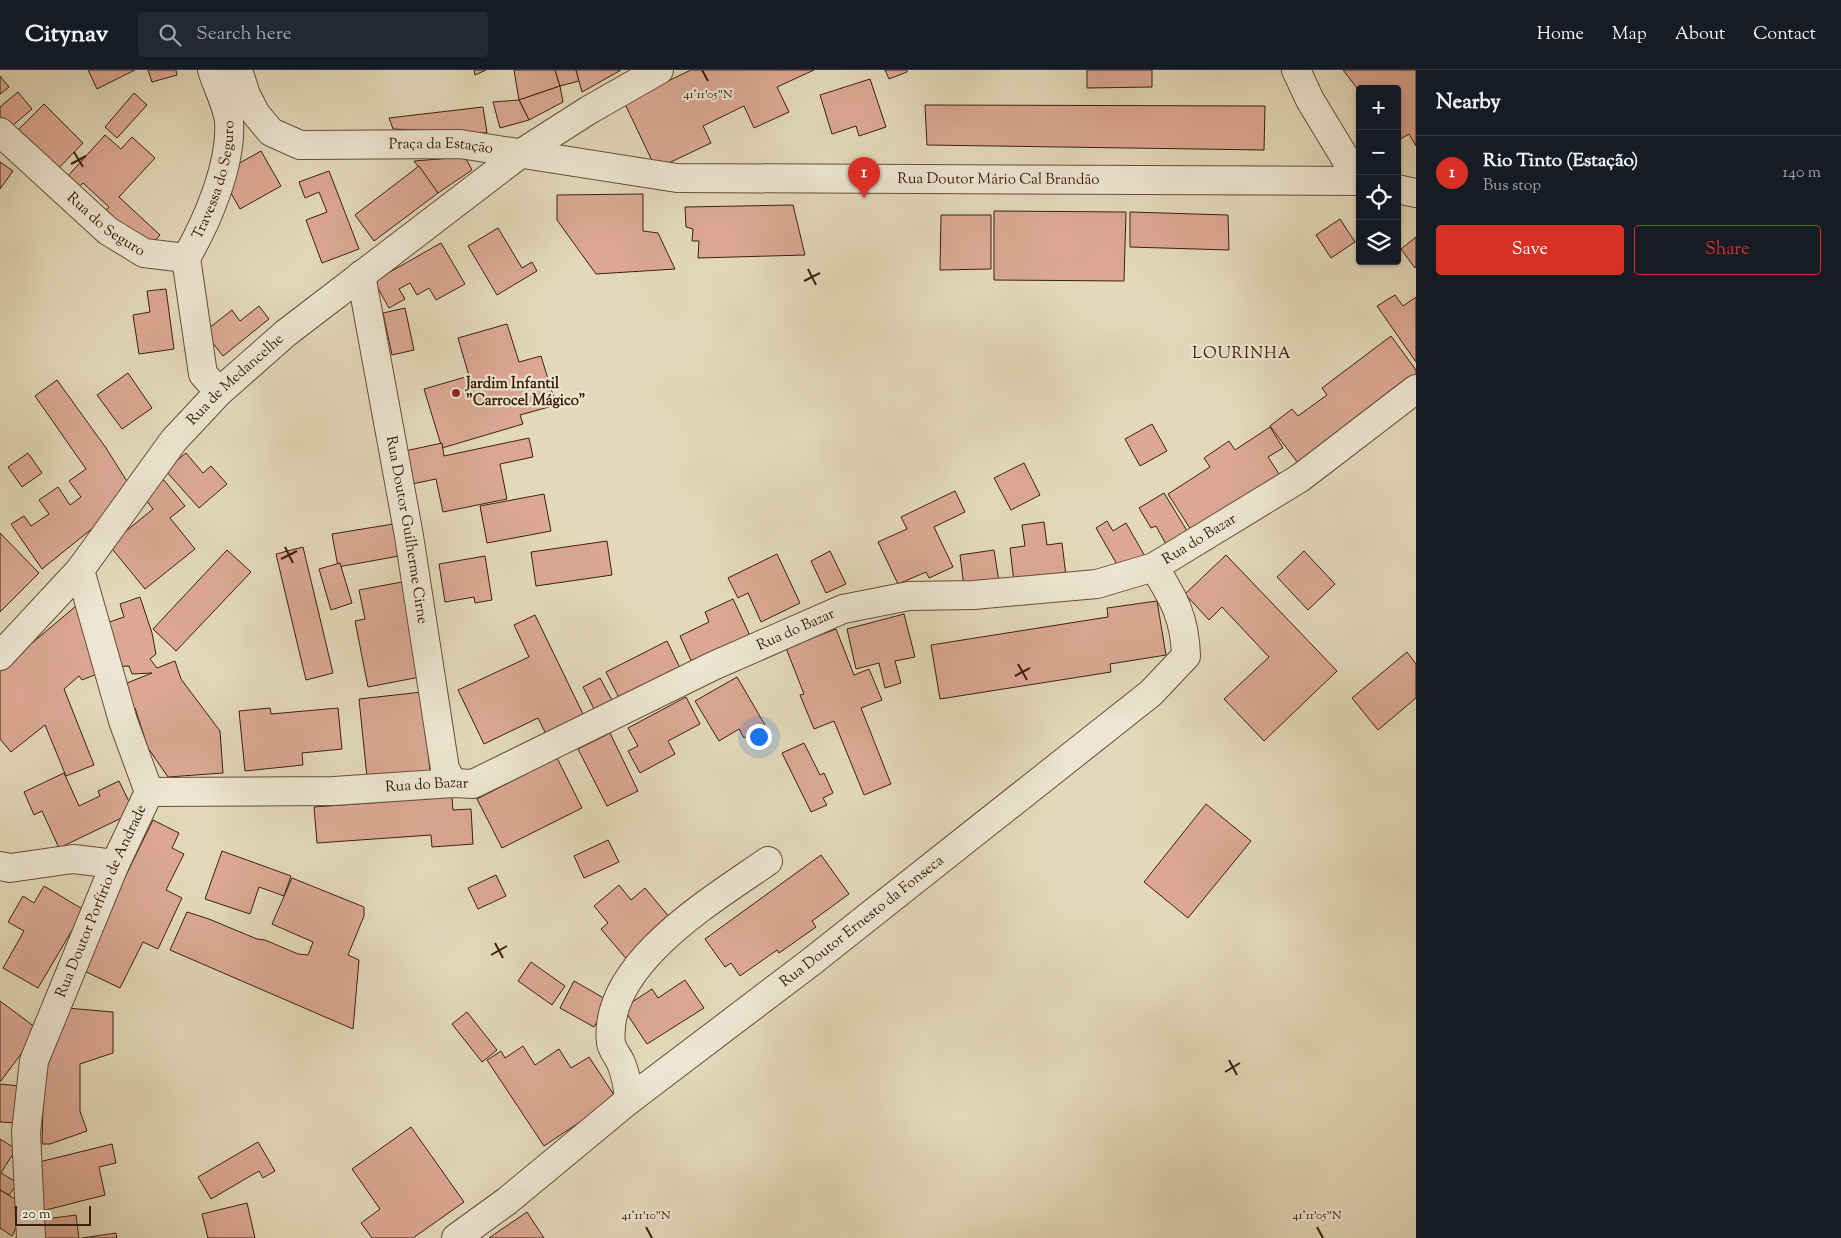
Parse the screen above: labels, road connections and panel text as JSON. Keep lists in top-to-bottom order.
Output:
{
  "streets": {
    "street": [
      "Praça da Estação",
      "Travessa do Seguro",
      "Rua Doutor Mário Cal Brandão",
      "Rua do Seguro",
      "Rua de Medancelhe",
      "Rua Doutor Guilherme Cirne",
      "Rua do Bazar",
      "Rua Doutor Porfírio de Andrade",
      "Rua Doutor Ernesto da Fonseca"
    ]
  },
  "crossings": [
    ["Praça da Estação", "Rua Doutor Mário Cal Brandão"],
    ["Praça da Estação", "Rua de Medancelhe"],
    ["Travessa do Seguro", "Rua do Seguro"],
    ["Rua Doutor Mário Cal Brandão", "Rua de Medancelhe"],
    ["Rua de Medancelhe", "Rua Doutor Guilherme Cirne"],
    ["Rua de Medancelhe", "Rua Doutor Porfírio de Andrade"],
    ["Rua Doutor Guilherme Cirne", "Rua do Bazar"],
    ["Rua do Bazar", "Rua Doutor Porfírio de Andrade"],
    ["Rua do Bazar", "Rua Doutor Ernesto da Fonseca"]
  ],
  "districts": ["LOURINHA"],
  "places": ["Jardim Infantil \"Carrocel Mágico\""],
  "scale_bar": "20 m",
  "page": {
    "header": "Citynav",
    "search": "Search here",
    "nav": [
      "Home",
      "Map",
      "About",
      "Contact"
    ],
    "heading": "Nearby",
    "map_buttons": ["+", "−"],
    "list": [
      {
        "mark": "1",
        "name": "Rio Tinto (Estação)",
        "note": "Bus stop",
        "value": "140 m"
      }
    ],
    "pins": "1",
    "buttons": ["Save", "Share"],
    "scale": "20 m"
  },
  "coordinates": ["41°11'05\"N", "41°11'10\"N"]
}
